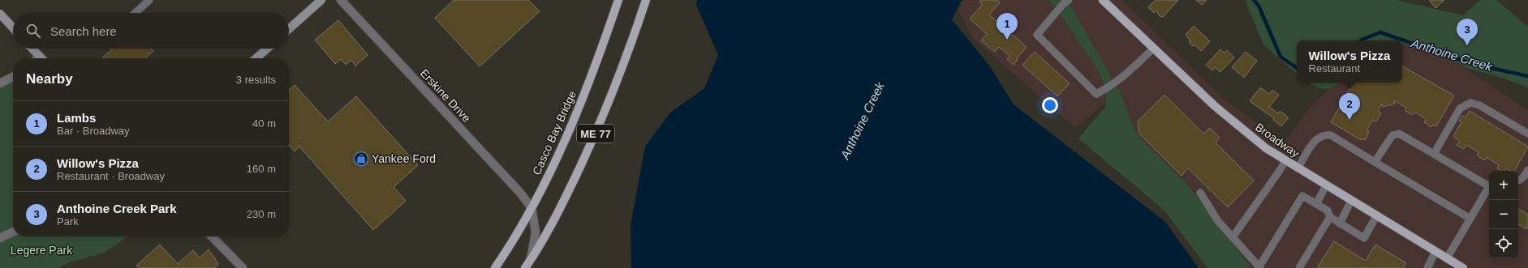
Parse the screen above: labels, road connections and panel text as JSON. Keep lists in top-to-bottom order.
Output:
{
  "streets": {
    "main road": ["Casco Bay Bridge", "ME 77", "Broadway"],
    "street": ["Erskine Drive"]
  },
  "crossings": [
    ["Erskine Drive", "Casco Bay Bridge"]
  ],
  "water": ["Anthoine Creek"],
  "parks": ["Legere Park"],
  "places": {
    "shop": ["Yankee Ford"]
  },
  "page": {
    "pins": ["1", "3", "2"],
    "search": "Search here",
    "popup": ["Willow's Pizza", "Restaurant"],
    "heading": ["Nearby", "3 results"],
    "list": [
      {
        "mark": "1",
        "name": "Lambs",
        "note": "Bar · Broadway",
        "value": "40 m"
      },
      {
        "mark": "2",
        "name": "Willow's Pizza",
        "note": "Restaurant · Broadway",
        "value": "160 m"
      },
      {
        "mark": "3",
        "name": "Anthoine Creek Park",
        "note": "Park",
        "value": "230 m"
      }
    ],
    "map_buttons": ["+", "−"]
  }
}
